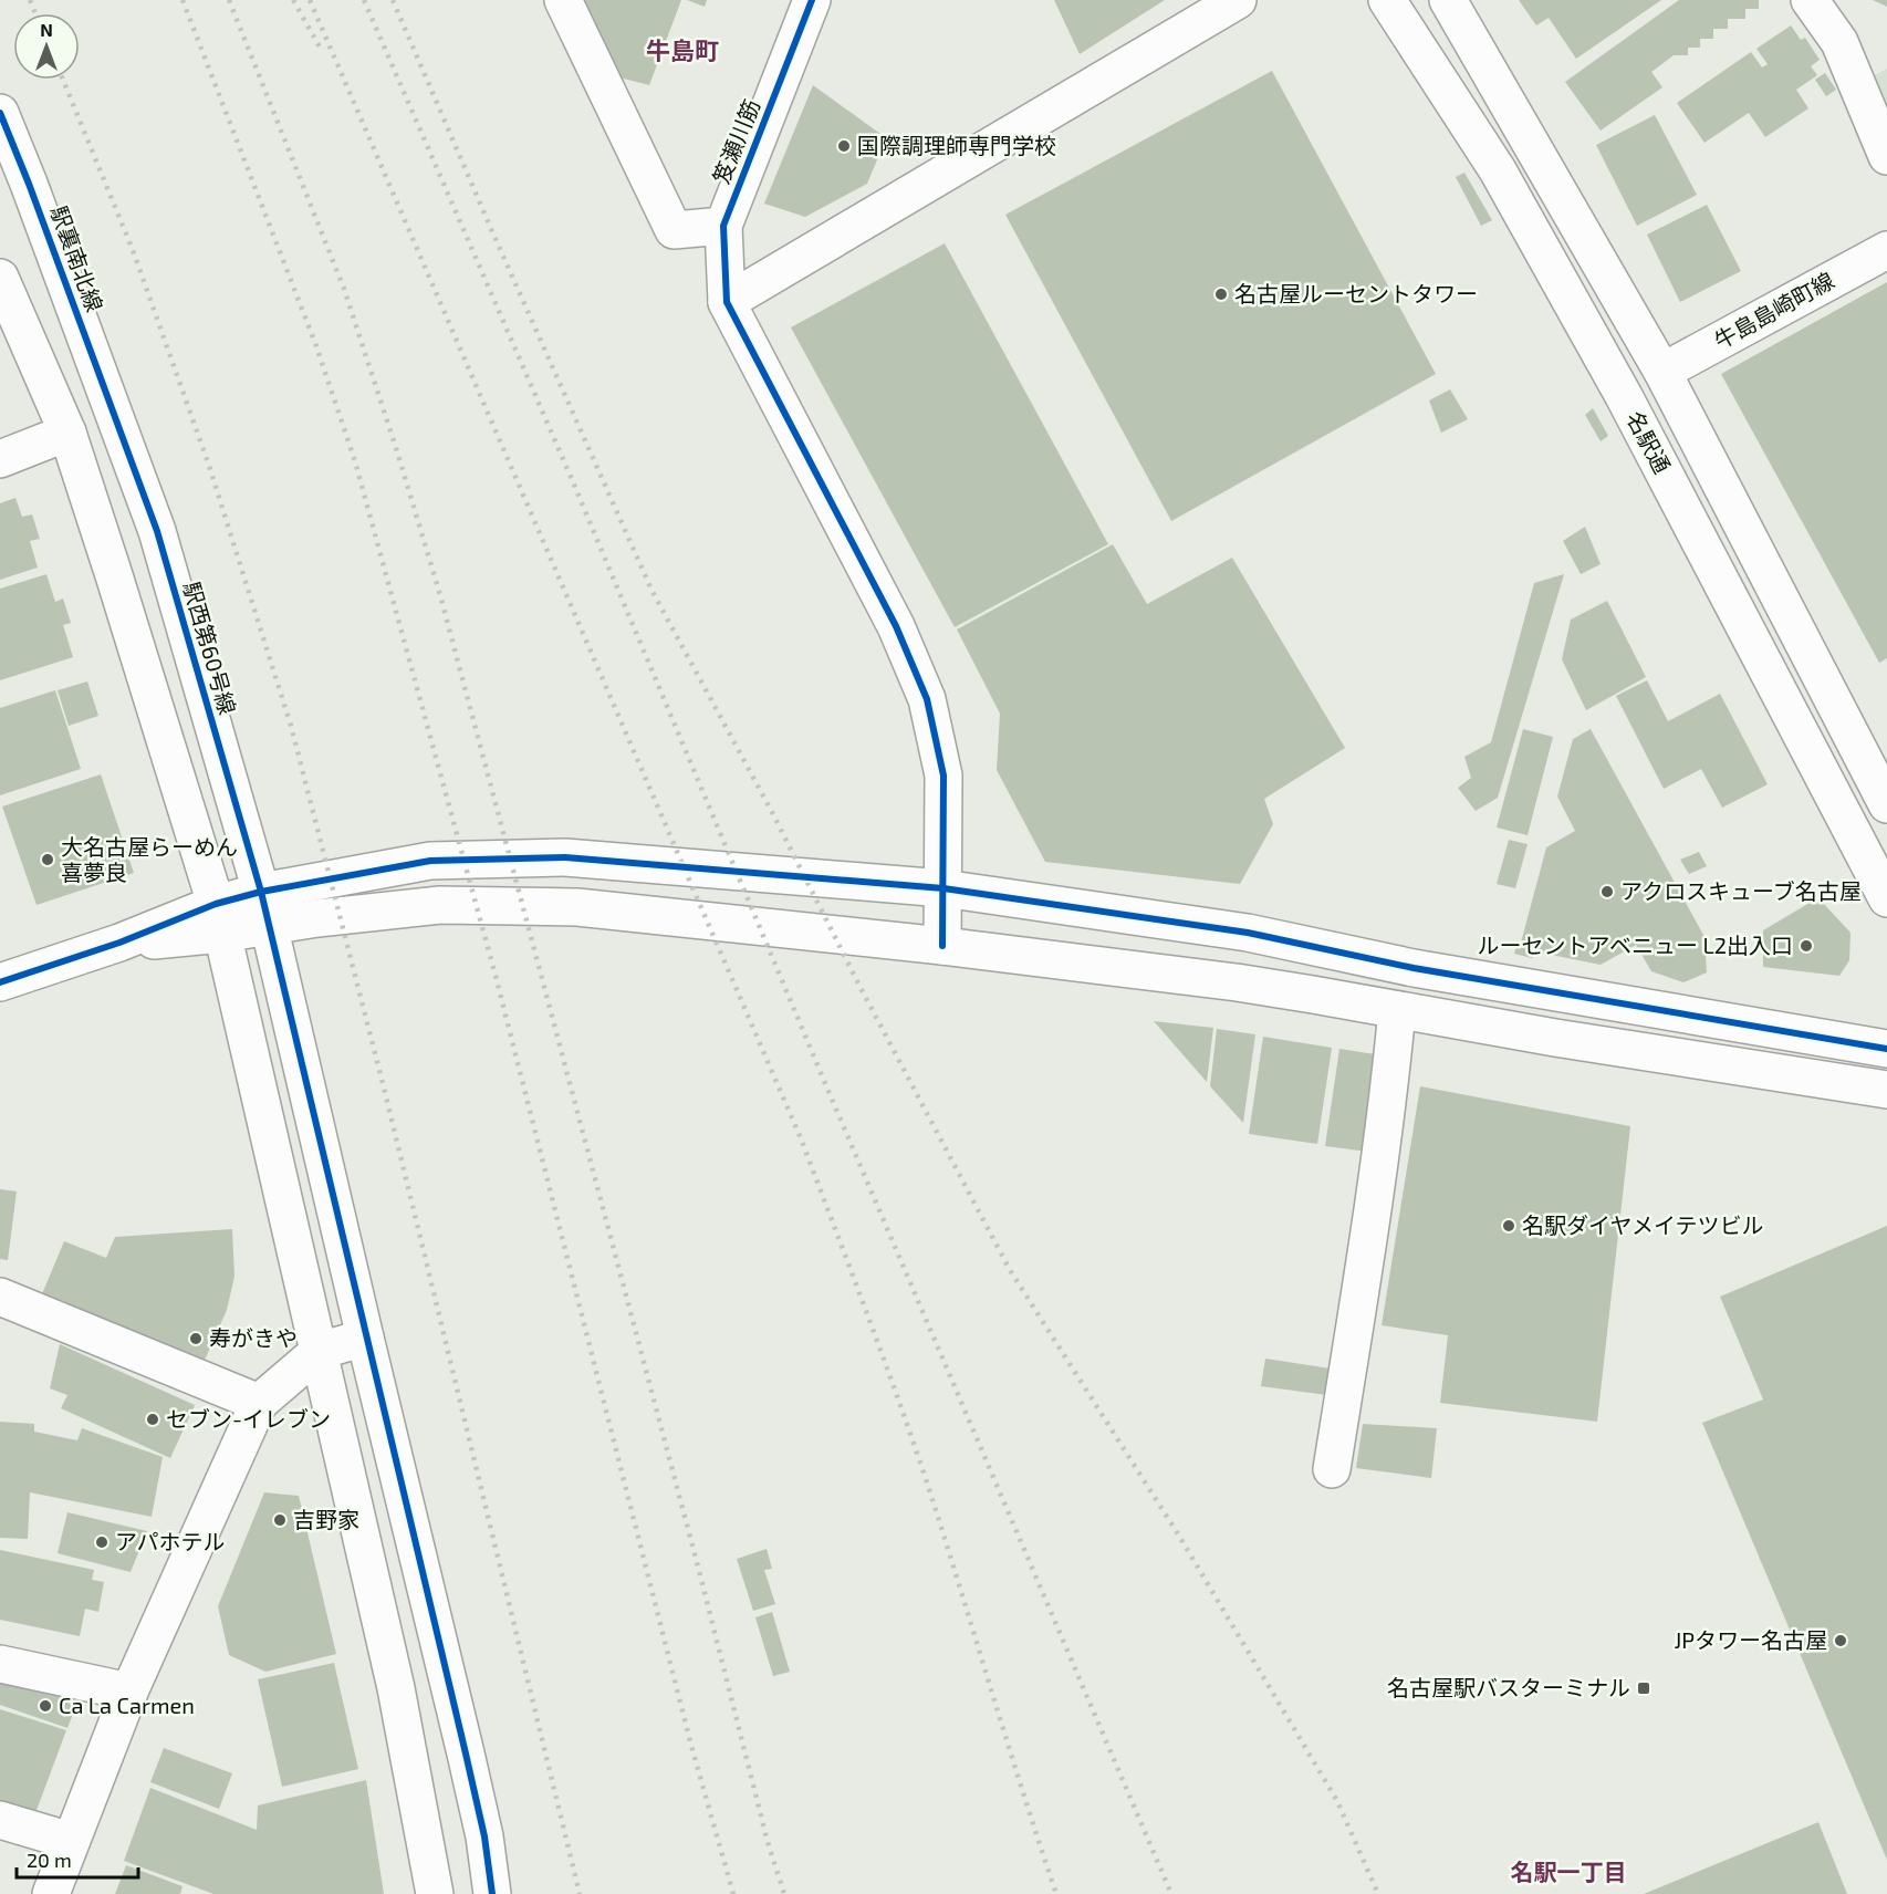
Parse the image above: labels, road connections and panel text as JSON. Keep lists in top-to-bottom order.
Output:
{
  "streets": {
    "street": [
      "笈瀬川筋",
      "駅裏南北線",
      "牛島島崎町線",
      "名駅通",
      "駅西第60号線"
    ]
  },
  "crossings": [
    ["駅裏南北線", "駅西第60号線"],
    ["牛島島崎町線", "名駅通"]
  ],
  "districts": ["牛島町", "名駅一丁目"],
  "places": {
    "other": [
      "国際調理師専門学校",
      "名古屋ルーセントタワー",
      "大名古屋らーめん 喜夢良",
      "アクロスキューブ名古屋",
      "ルーセントアベニュー L2出入口",
      "名駅ダイヤメイテツビル",
      "寿がきや",
      "セブン-イレブン",
      "吉野家",
      "アパホテル",
      "JPタワー名古屋",
      "Ca La Carmen"
    ],
    "transit": ["名古屋駅バスターミナル"]
  },
  "scale_bar": "20 m",
  "north": "top"
}
